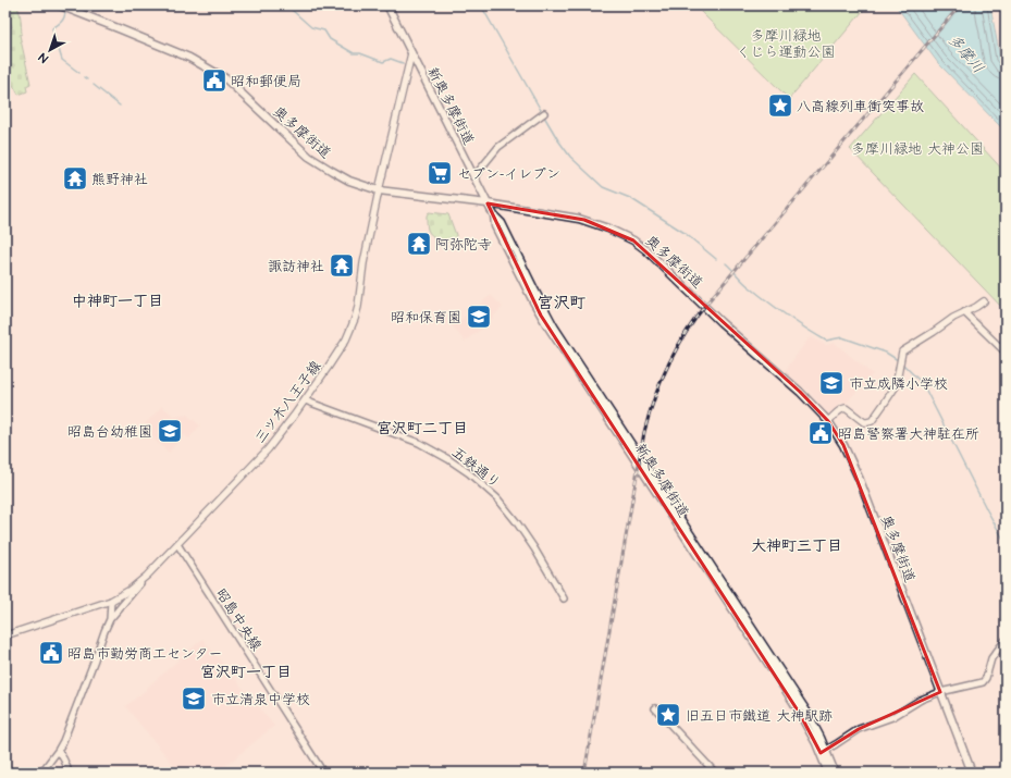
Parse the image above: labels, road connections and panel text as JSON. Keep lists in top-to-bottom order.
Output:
{
  "streets": {
    "main road": ["新奥多摩街道", "奥多摩街道", "三ツ木八王子線"],
    "street": ["五鉄通り", "昭島中央線"]
  },
  "crossings": [
    ["新奥多摩街道", "奥多摩街道"],
    ["新奥多摩街道", "三ツ木八王子線"],
    ["奥多摩街道", "三ツ木八王子線"],
    ["三ツ木八王子線", "五鉄通り"],
    ["三ツ木八王子線", "昭島中央線"]
  ],
  "districts": [
    "中神町一丁目",
    "宮沢町",
    "宮沢町二丁目",
    "大神町三丁目",
    "宮沢町一丁目"
  ],
  "water": ["多摩川"],
  "parks": ["多摩川緑地 くじら運動公園", "多摩川緑地 大神公園"],
  "places": {
    "public building": ["昭和郵便局", "昭島警察署大神駐在所", "昭島市勤労商工センター"],
    "place": ["八高線列車衝突事故", "旧五日市鐵道 大神駅跡"],
    "supermarket": ["セブン-イレブン"],
    "temple": ["熊野神社", "阿弥陀寺", "諏訪神社"],
    "school or university": [
      "昭和保育園",
      "市立成隣小学校",
      "昭島台幼稚園",
      "市立清泉中学校"
    ]
  },
  "north": "bottom left"
}
